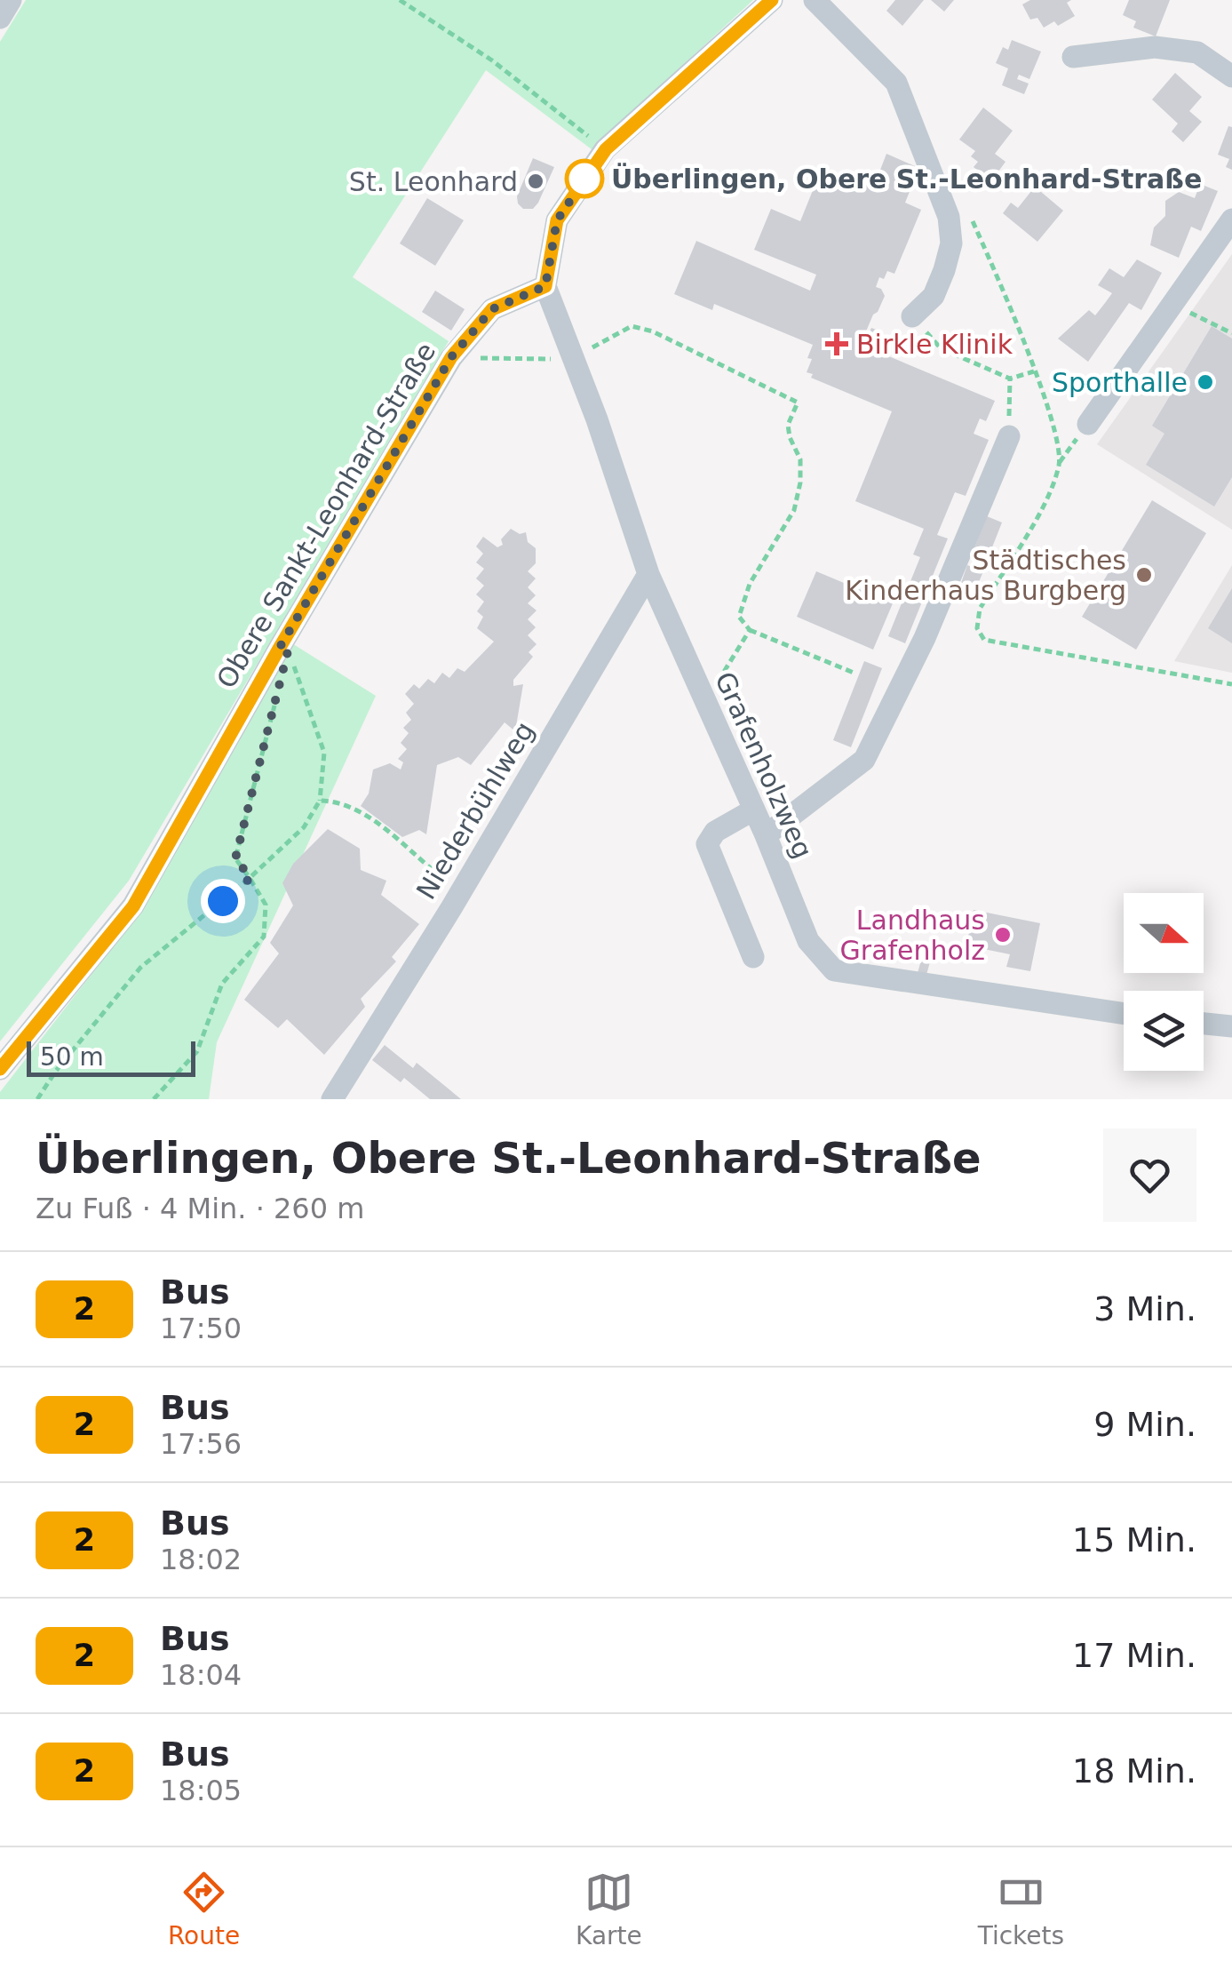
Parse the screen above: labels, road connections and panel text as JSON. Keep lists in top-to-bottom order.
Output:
{
  "streets": {
    "street": ["Obere Sankt-Leonhard-Straße", "Grafenholzweg", "Niederbühlweg"]
  },
  "crossings": [
    ["Obere Sankt-Leonhard-Straße", "Grafenholzweg"],
    ["Grafenholzweg", "Niederbühlweg"]
  ],
  "places": {
    "other": [
      "Überlingen, Obere St.-Leonhard-Straße",
      "St. Leonhard",
      "Sporthalle",
      "Städtisches Kinderhaus Burgberg",
      "Landhaus Grafenholz"
    ],
    "health": ["Birkle Klinik"]
  },
  "lines": ["bus line 2"],
  "scale_bar": "50 m",
  "north": "right",
  "page": {
    "scale": "50 m",
    "heading": ["Überlingen, Obere St.-Leonhard-Straße", "Zu Fuß · 4 Min. · 260 m"],
    "list": [
      {
        "mark": "2",
        "name": "Bus",
        "note": "17:50",
        "value": "3 Min."
      },
      {
        "mark": "2",
        "name": "Bus",
        "note": "17:56",
        "value": "9 Min."
      },
      {
        "mark": "2",
        "name": "Bus",
        "note": "18:02",
        "value": "15 Min."
      },
      {
        "mark": "2",
        "name": "Bus",
        "note": "18:04",
        "value": "17 Min."
      },
      {
        "mark": "2",
        "name": "Bus",
        "note": "18:05",
        "value": "18 Min."
      }
    ],
    "tabs": ["Route", "Karte", "Tickets"]
  }
}
